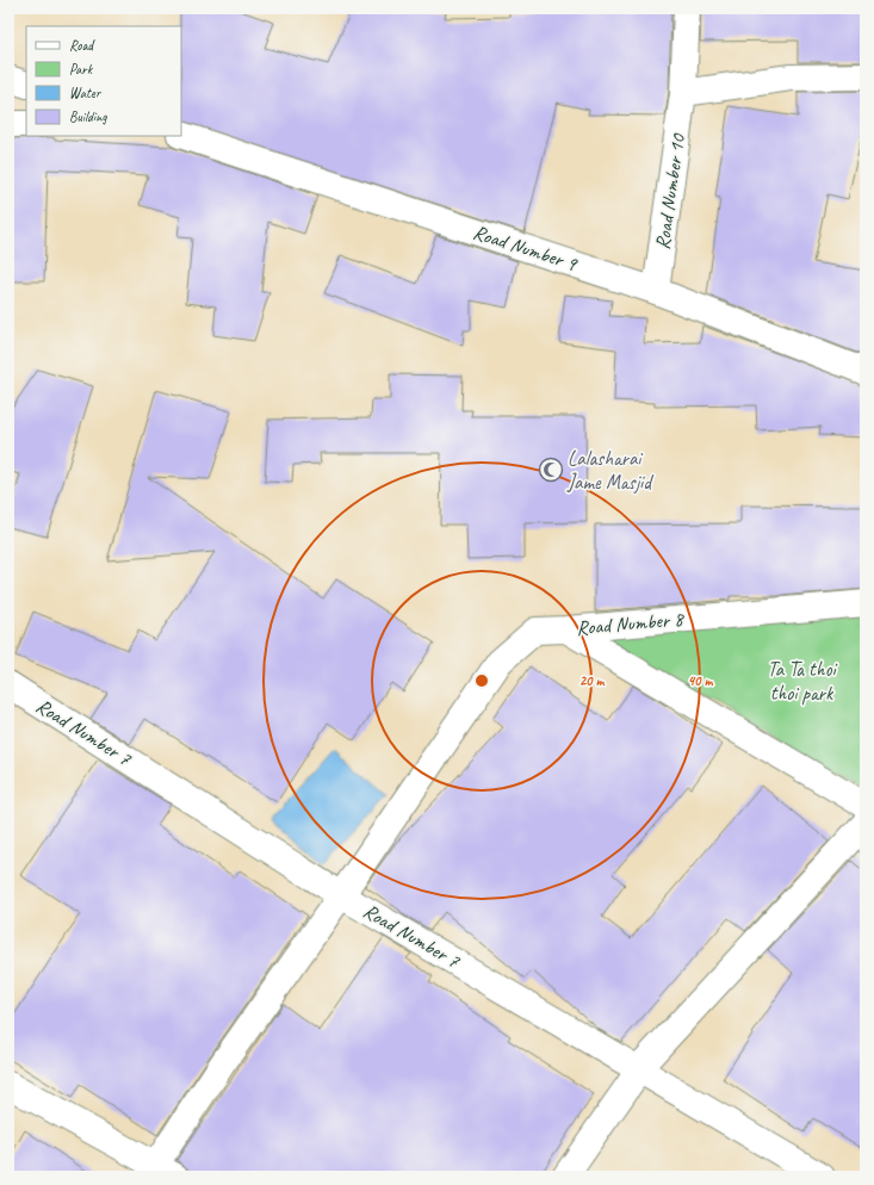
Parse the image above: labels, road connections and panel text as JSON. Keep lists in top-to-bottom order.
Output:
{
  "streets": {
    "street": [
      "Road Number 10",
      "Road Number 9",
      "Road Number 8",
      "Road Number 7"
    ]
  },
  "crossings": [
    ["Road Number 10", "Road Number 9"]
  ],
  "parks": ["Ta Ta thoi thoi park"],
  "places": {
    "mosque": ["Lalasharai Jame Masjid"]
  },
  "legend": [
    "Road",
    "Park",
    "Water",
    "Building"
  ],
  "rings": ["20 m", "40 m"]
}
